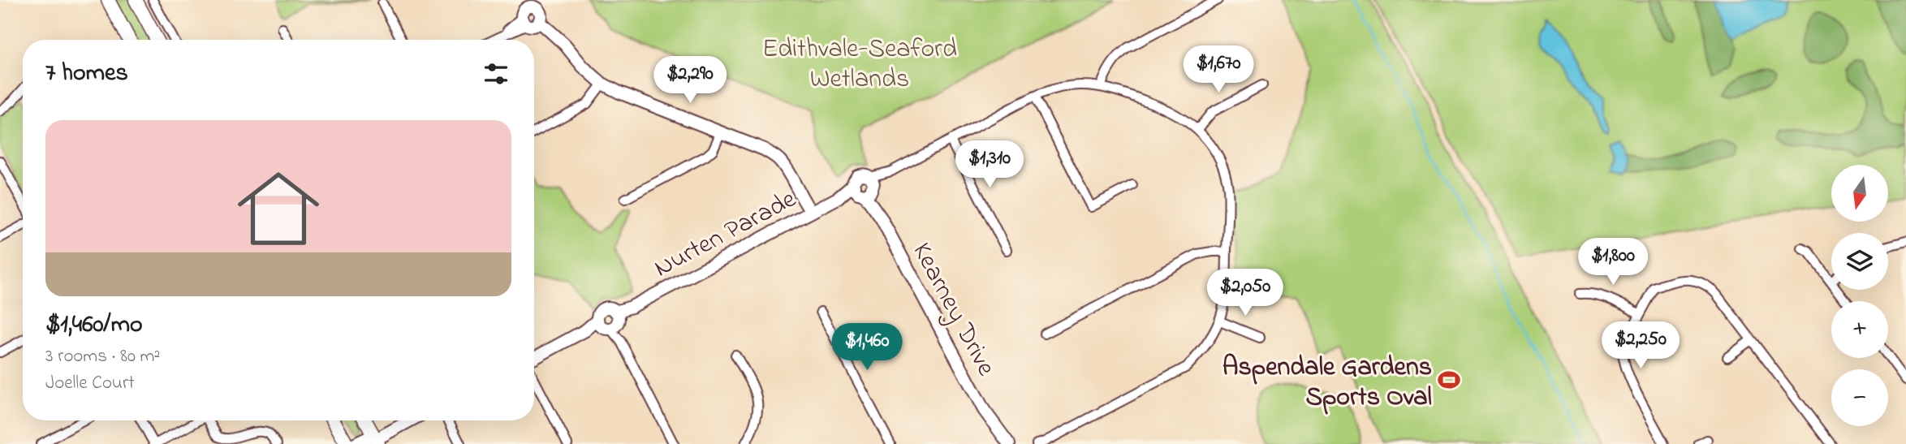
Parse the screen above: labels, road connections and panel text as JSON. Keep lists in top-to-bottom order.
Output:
{
  "streets": {
    "street": ["Nurten Parade", "Kearney Drive"]
  },
  "crossings": [
    ["Nurten Parade", "Kearney Drive"]
  ],
  "parks": ["Edithvale-Seaford Wetlands"],
  "places": {
    "sports": ["Aspendale Gardens Sports Oval"]
  },
  "north": "bottom",
  "page": {
    "heading": "7 homes",
    "price": [
      "$1,670",
      "$2,290",
      "$1,310",
      "$1,800",
      "$2,050",
      "$2,250",
      "$1,460"
    ],
    "list": [
      {
        "name": "$1,460/mo",
        "note": "3 rooms · 80 m² · Joelle Court"
      }
    ],
    "map_buttons": ["+", "−"]
  }
}
